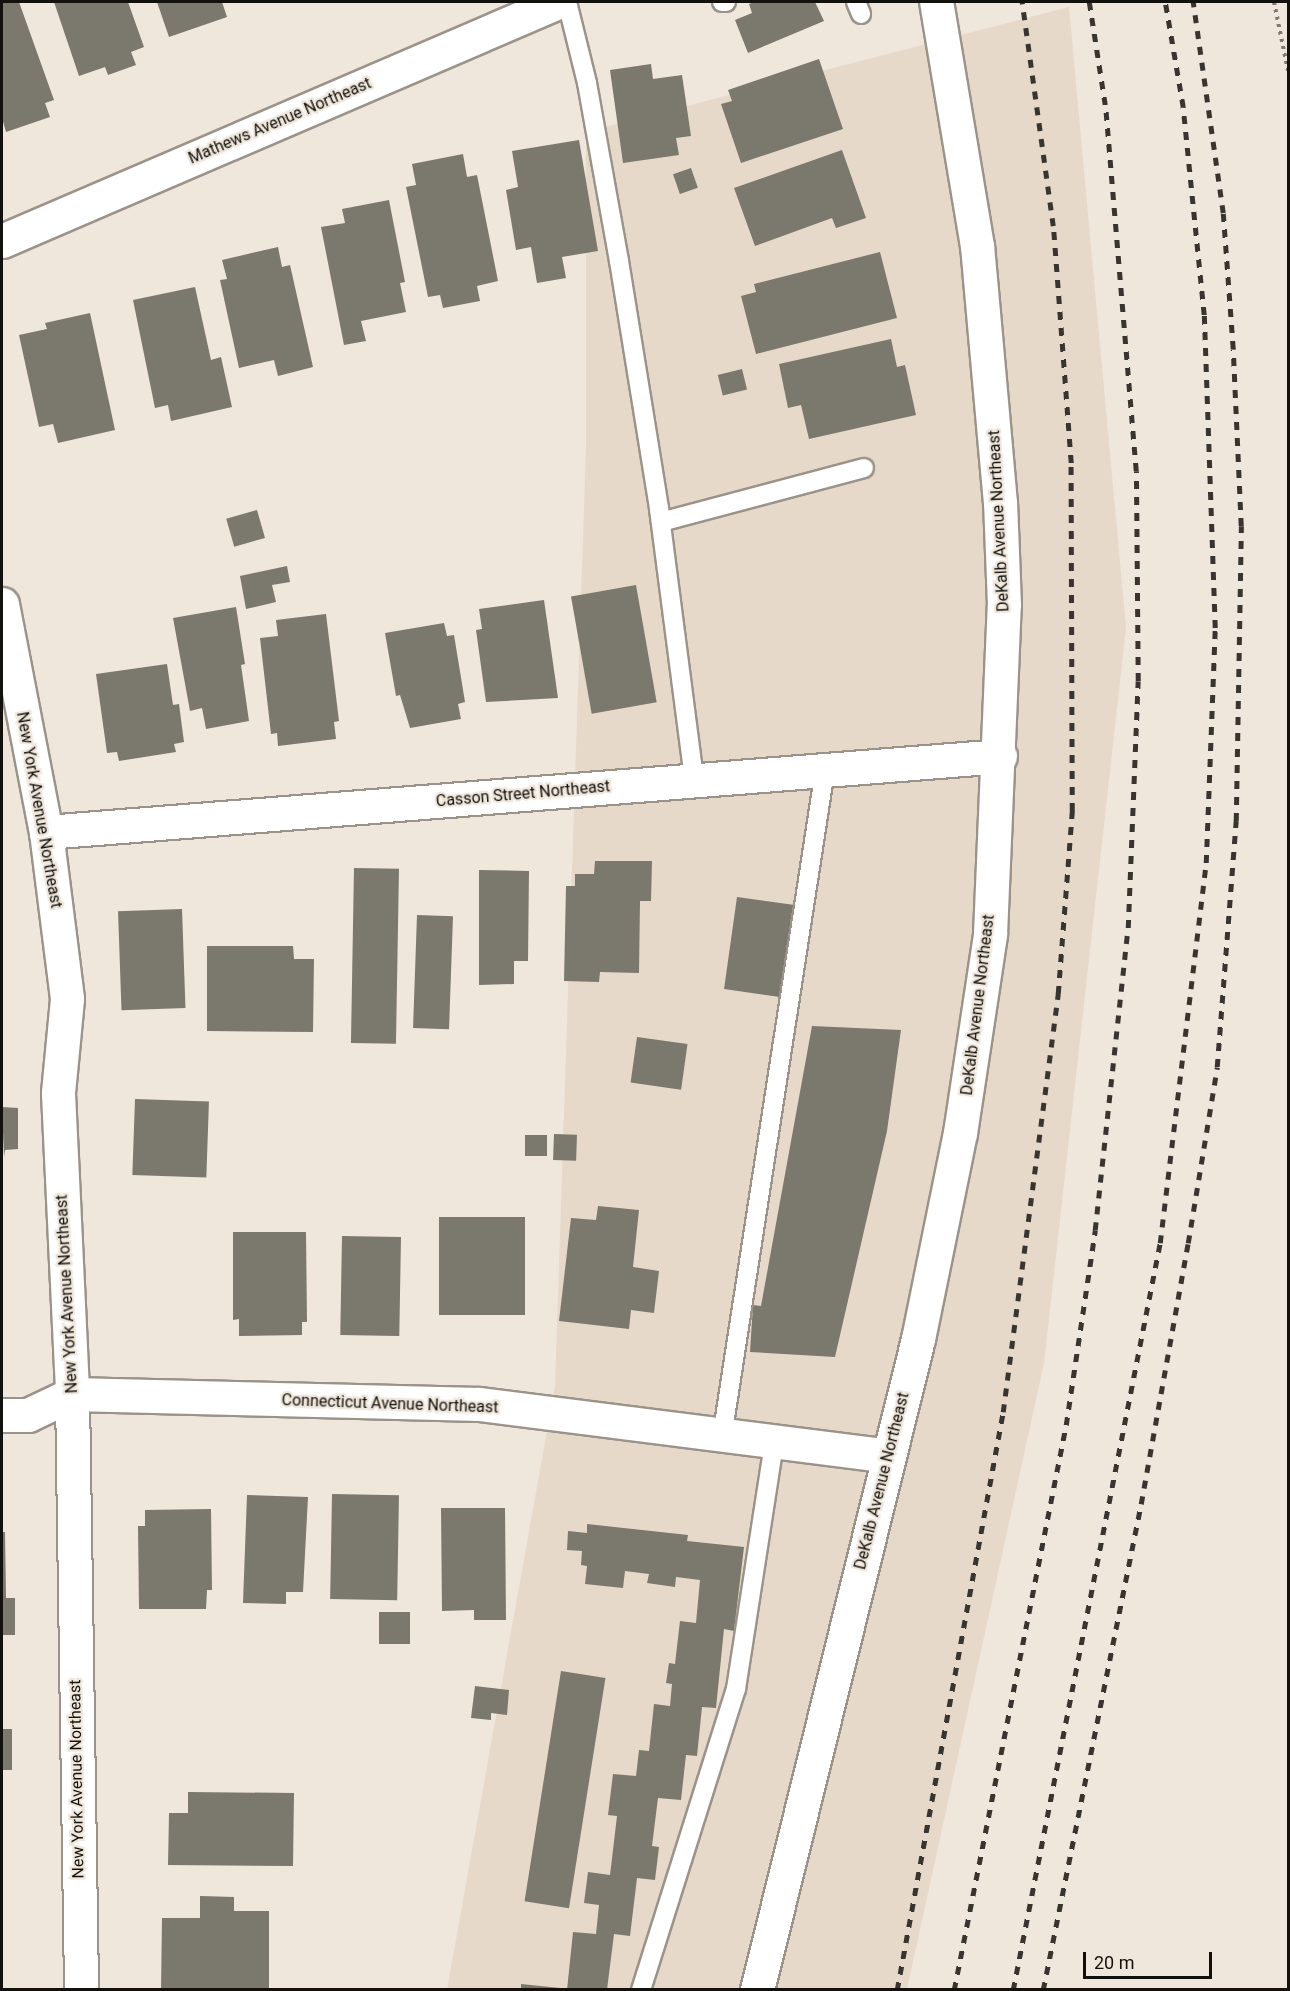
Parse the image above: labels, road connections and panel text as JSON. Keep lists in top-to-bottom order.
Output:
{
  "streets": {
    "street": [
      "Mathews Avenue Northeast",
      "DeKalb Avenue Northeast",
      "Casson Street Northeast",
      "New York Avenue Northeast",
      "Connecticut Avenue Northeast"
    ]
  },
  "crossings": [
    ["DeKalb Avenue Northeast", "Casson Street Northeast"],
    ["DeKalb Avenue Northeast", "Connecticut Avenue Northeast"],
    ["Casson Street Northeast", "New York Avenue Northeast"],
    ["New York Avenue Northeast", "Connecticut Avenue Northeast"]
  ],
  "scale_bar": "20 m"
}
